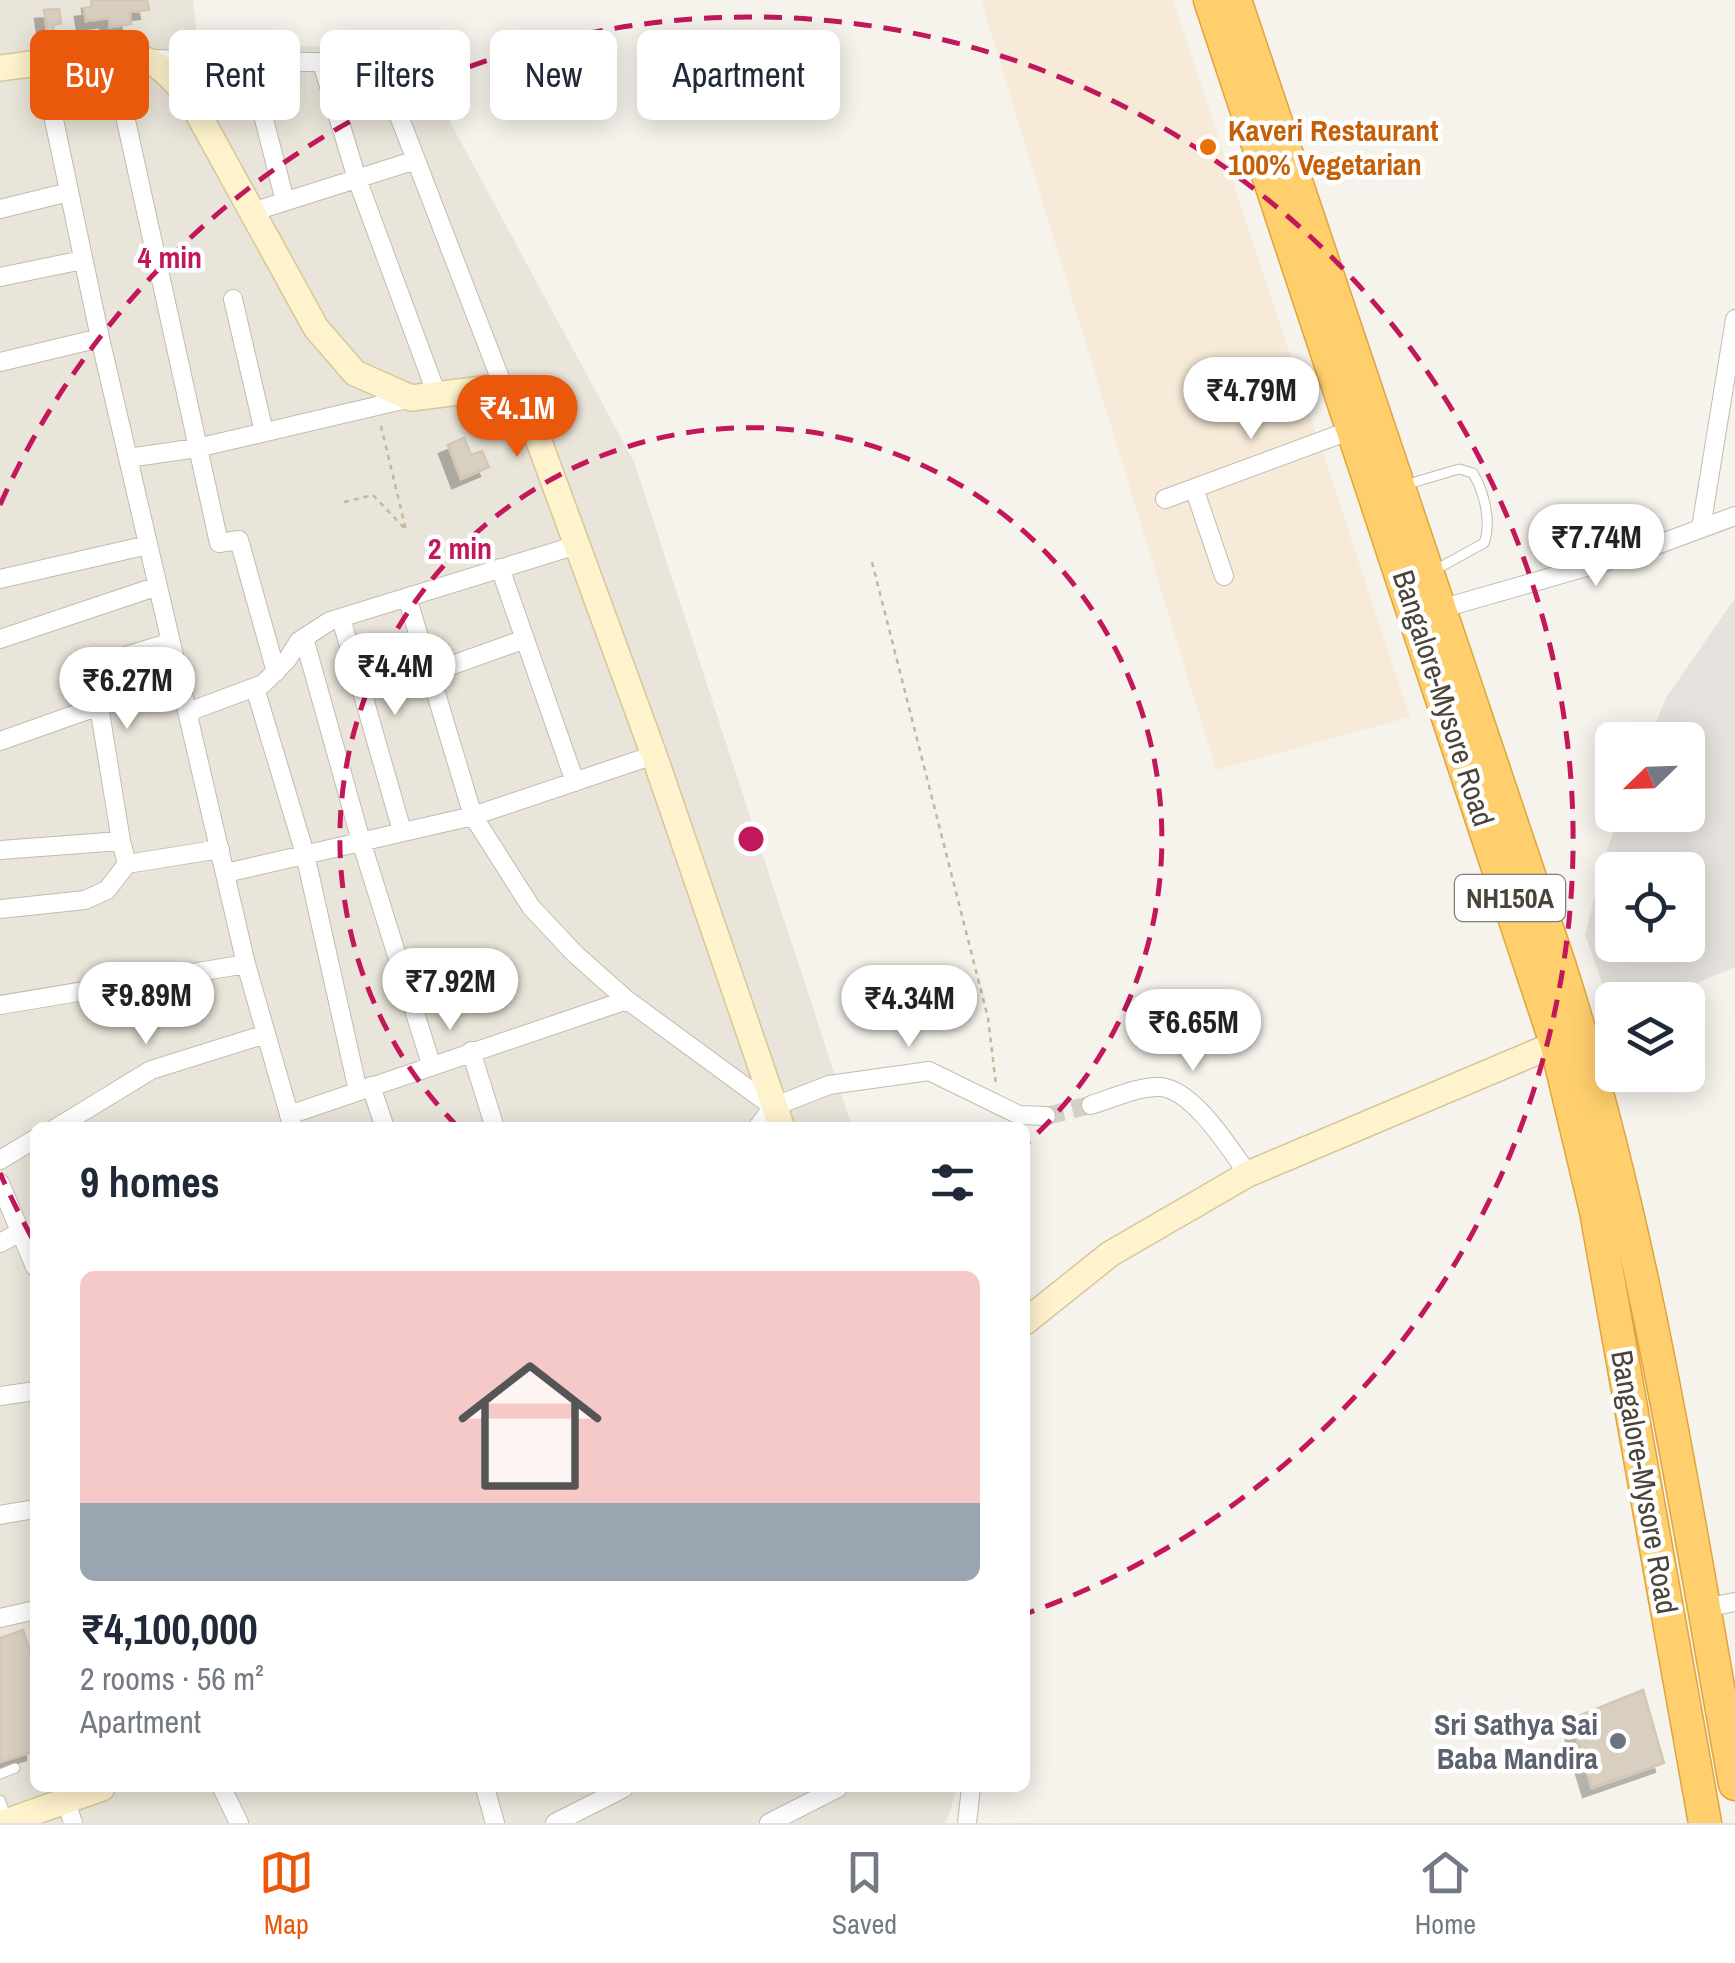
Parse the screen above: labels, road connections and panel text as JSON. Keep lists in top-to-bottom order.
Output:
{
  "streets": {
    "highway": ["Bangalore-Mysore Road", "NH150A"]
  },
  "places": ["Kaveri Restaurant 100% Vegetarian", "Sri Sathya Sai Baba Mandira"],
  "north": "bottom left",
  "page": {
    "chip": [
      "Buy",
      "Rent",
      "Filters",
      "New",
      "Apartment"
    ],
    "price": [
      "₹4.79M",
      "₹4.1M",
      "₹7.74M",
      "₹4.4M",
      "₹6.27M",
      "₹7.92M",
      "₹9.89M",
      "₹4.34M",
      "₹6.65M"
    ],
    "heading": "9 homes",
    "list": [
      {
        "name": "₹4,100,000",
        "note": "2 rooms · 56 m² · Apartment"
      }
    ],
    "tabs": ["Map", "Saved", "Home"]
  },
  "rings": ["4 min", "2 min"]
}
